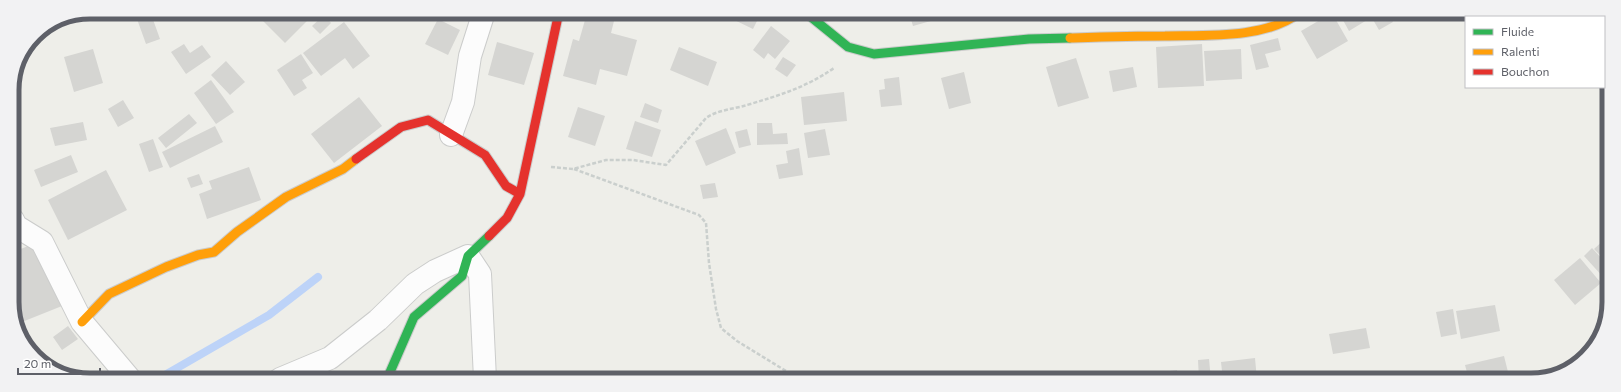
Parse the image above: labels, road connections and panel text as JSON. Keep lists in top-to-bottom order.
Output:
{
  "legend": ["Fluide", "Ralenti", "Bouchon"],
  "scale_bar": "20 m"
}
